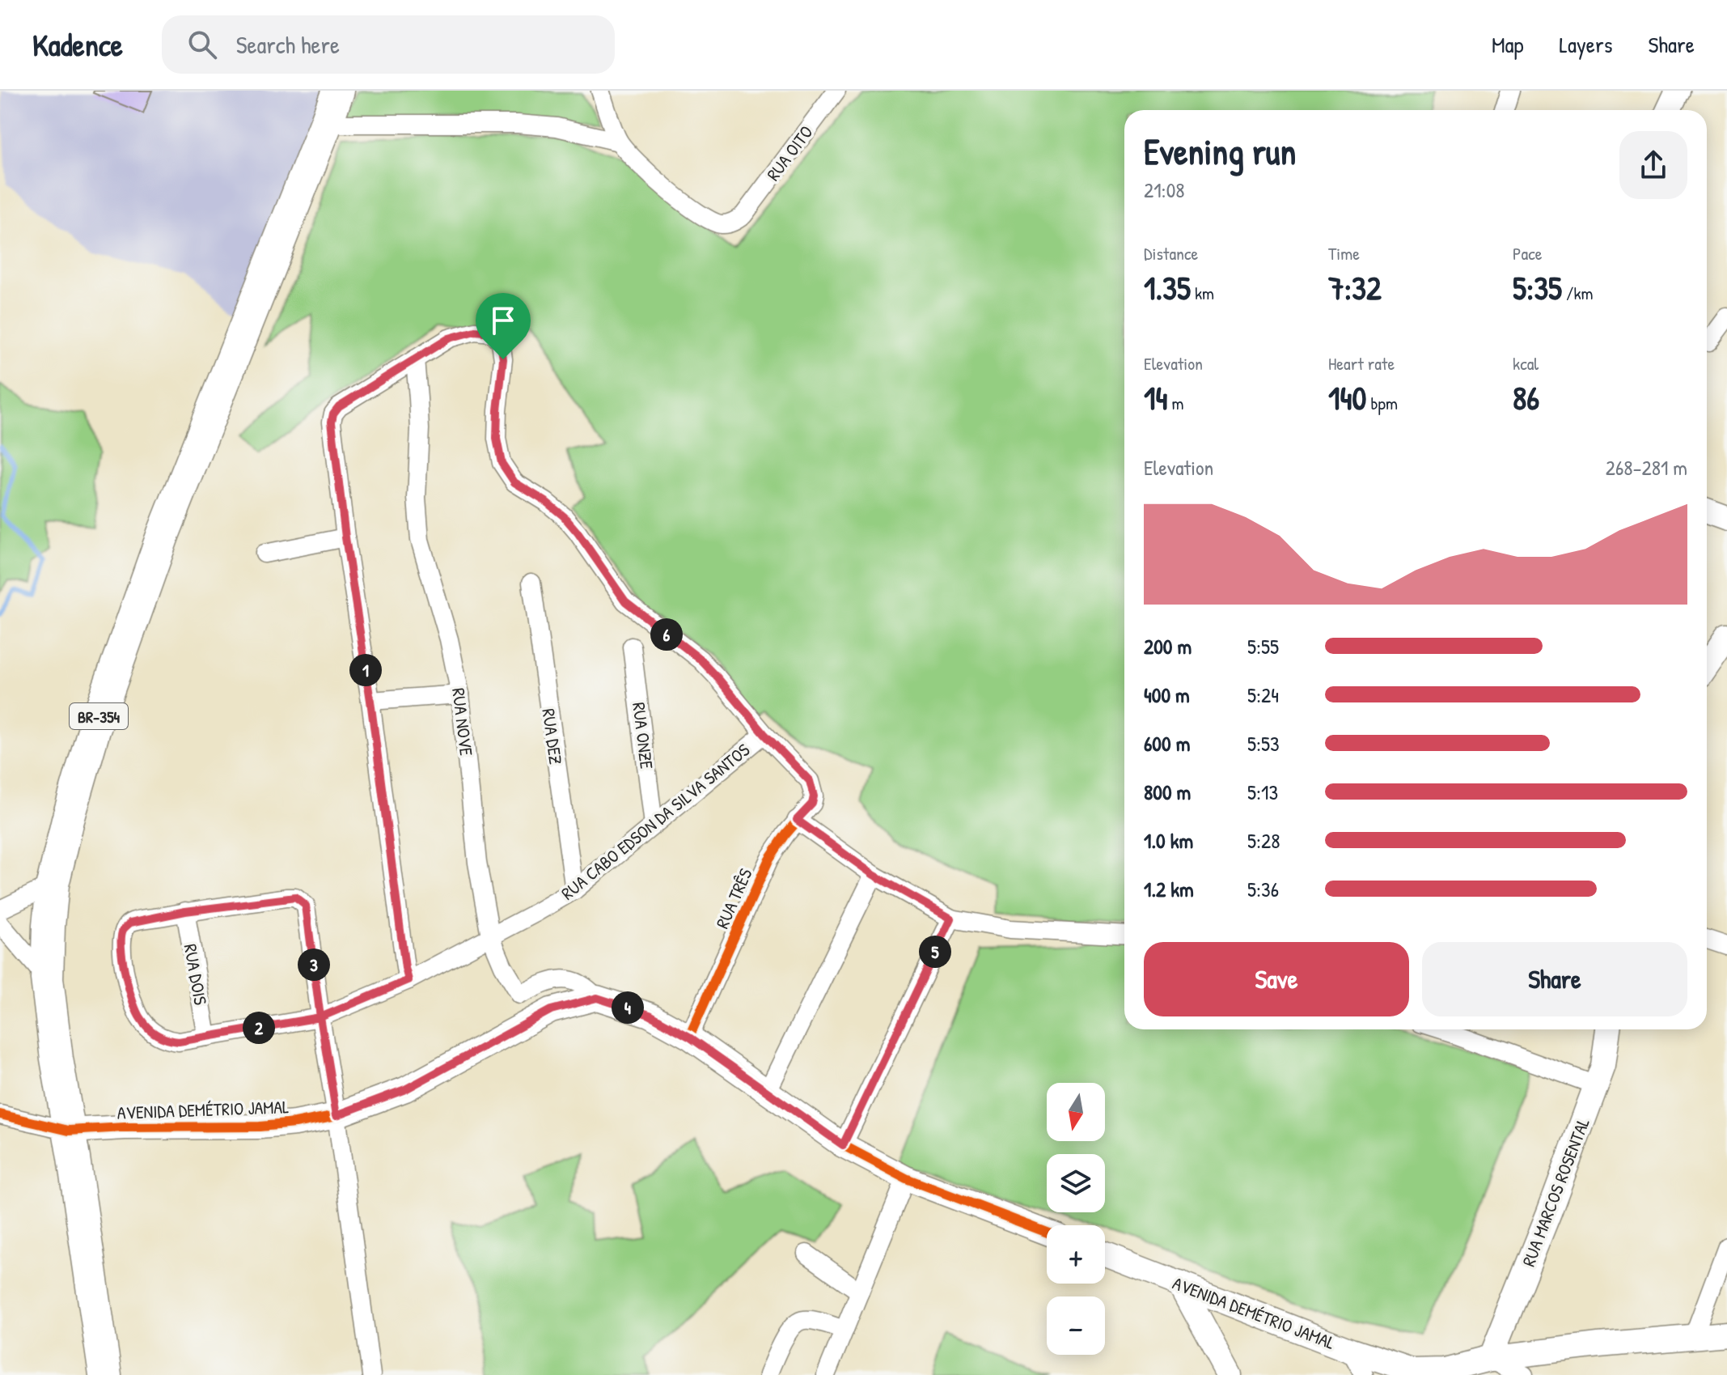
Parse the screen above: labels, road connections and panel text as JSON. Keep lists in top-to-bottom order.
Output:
{
  "streets": {
    "highway": ["BR-354"],
    "street": [
      "RUA OITO",
      "RUA NOVE",
      "RUA ONZE",
      "RUA DEZ",
      "RUA CABO EDSON DA SILVA SANTOS",
      "RUA TRÊS",
      "RUA DOIS",
      "AVENIDA DEMÉTRIO JAMAL",
      "RUA MARCOS ROSENTAL"
    ]
  },
  "crossings": [
    ["BR-354", "AVENIDA DEMÉTRIO JAMAL"],
    ["RUA NOVE", "RUA CABO EDSON DA SILVA SANTOS"],
    ["RUA NOVE", "AVENIDA DEMÉTRIO JAMAL"],
    ["RUA ONZE", "RUA CABO EDSON DA SILVA SANTOS"],
    ["RUA DEZ", "RUA CABO EDSON DA SILVA SANTOS"],
    ["RUA CABO EDSON DA SILVA SANTOS", "RUA TRÊS"],
    ["RUA CABO EDSON DA SILVA SANTOS", "RUA DOIS"],
    ["AVENIDA DEMÉTRIO JAMAL", "RUA MARCOS ROSENTAL"]
  ],
  "north": "bottom",
  "page": {
    "header": "Kadence",
    "search": "Search here",
    "nav": ["Map", "Layers", "Share"],
    "heading": ["Evening run", "21:08"],
    "stats": [
      ["Distance", "1.35 km"],
      ["Time", "7:32"],
      ["Pace", "5:35 /km"],
      ["Elevation", "14 m"],
      ["Heart rate", "140 bpm"],
      ["kcal", "86"]
    ],
    "chart": ["Elevation", "268–281 m"],
    "pins": [
      "6",
      "1",
      "5",
      "3",
      "4",
      "2"
    ],
    "list": [
      {
        "name": "200 m",
        "note": "5:55"
      },
      {
        "name": "400 m",
        "note": "5:24"
      },
      {
        "name": "600 m",
        "note": "5:53"
      },
      {
        "name": "800 m",
        "note": "5:13"
      },
      {
        "name": "1.0 km",
        "note": "5:28"
      },
      {
        "name": "1.2 km",
        "note": "5:36"
      }
    ],
    "buttons": ["Save", "Share"],
    "map_buttons": ["+", "−"]
  }
}
